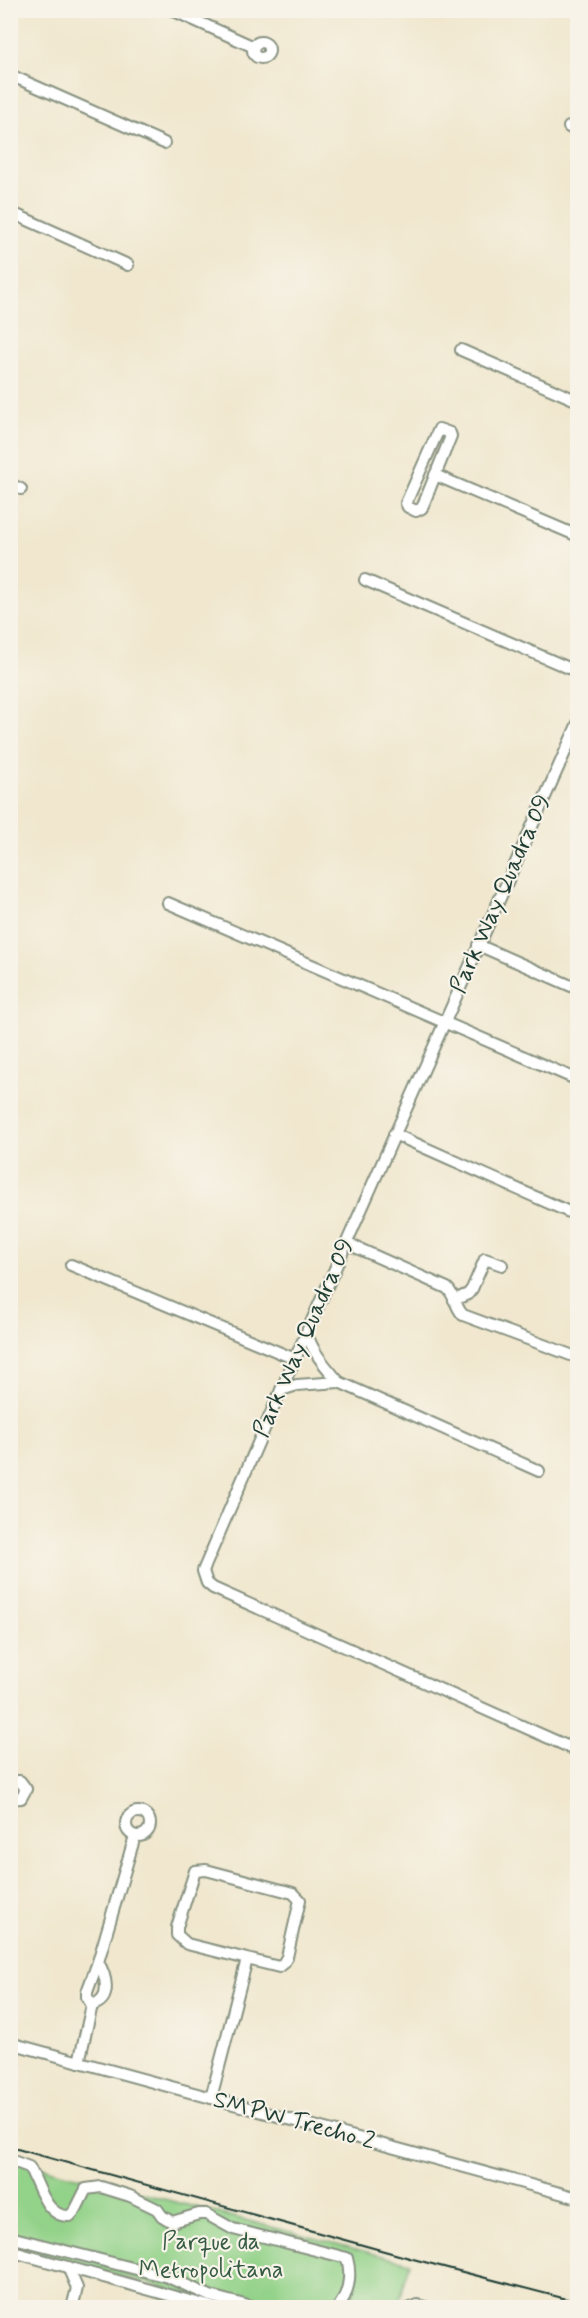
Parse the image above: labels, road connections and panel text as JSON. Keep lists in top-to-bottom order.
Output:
{
  "streets": {
    "street": ["Park Way Quadra 09", "SMPW Trecho 2"]
  },
  "parks": ["Parque da Metropolitana"]
}
